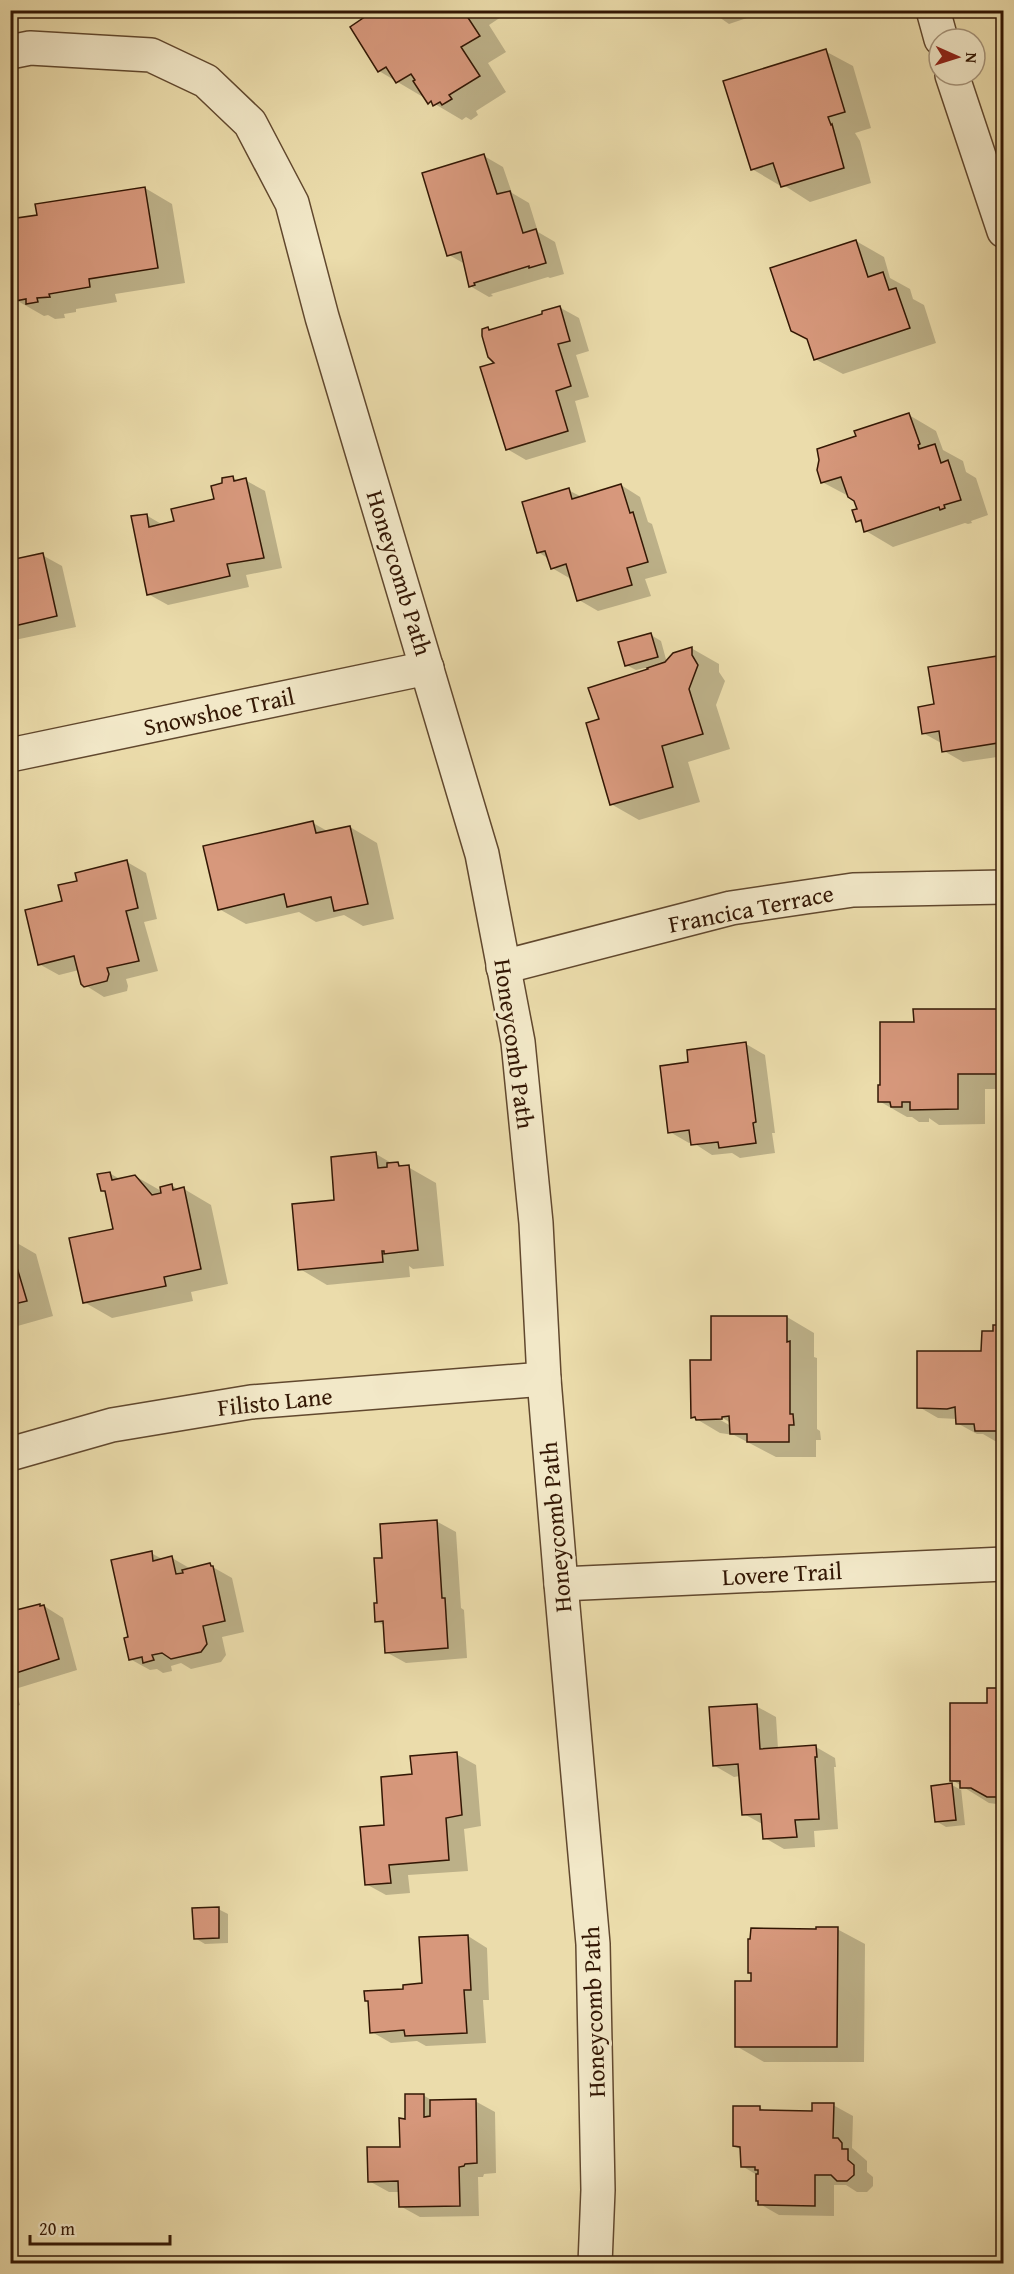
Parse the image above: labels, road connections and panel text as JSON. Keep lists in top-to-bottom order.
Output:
{
  "streets": {
    "street": [
      "Honeycomb Path",
      "Snowshoe Trail",
      "Francica Terrace",
      "Filisto Lane",
      "Lovere Trail"
    ]
  },
  "crossings": [
    ["Honeycomb Path", "Snowshoe Trail"],
    ["Honeycomb Path", "Francica Terrace"],
    ["Honeycomb Path", "Filisto Lane"],
    ["Honeycomb Path", "Lovere Trail"]
  ],
  "scale_bar": "20 m",
  "north": "right"
}
